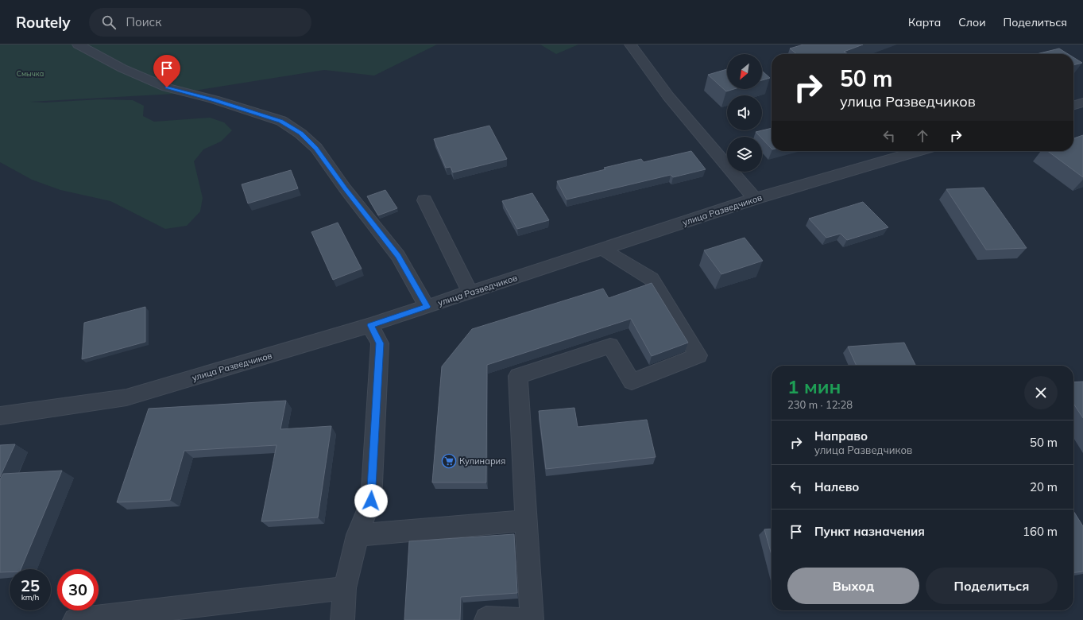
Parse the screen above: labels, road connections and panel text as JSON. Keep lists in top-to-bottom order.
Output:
{
  "streets": {
    "street": ["улица Разведчиков"]
  },
  "parks": ["Смычка"],
  "places": {
    "supermarket": ["Кулинария"]
  },
  "north": "bottom left",
  "page": {
    "header": "Routely",
    "search": "Поиск",
    "nav": ["Карта", "Слои", "Поделиться"],
    "turn": ["50 m", "улица Разведчиков"],
    "heading": ["1 мин", "230 m · 12:28"],
    "list": [
      {
        "name": "Направо",
        "note": "улица Разведчиков",
        "value": "50 m"
      },
      {
        "name": "Налево",
        "value": "20 m"
      },
      {
        "name": "Пункт назначения",
        "value": "160 m"
      }
    ],
    "buttons": ["Выход", "Поделиться"],
    "speed": "25 km/h",
    "limit": "30"
  }
}
